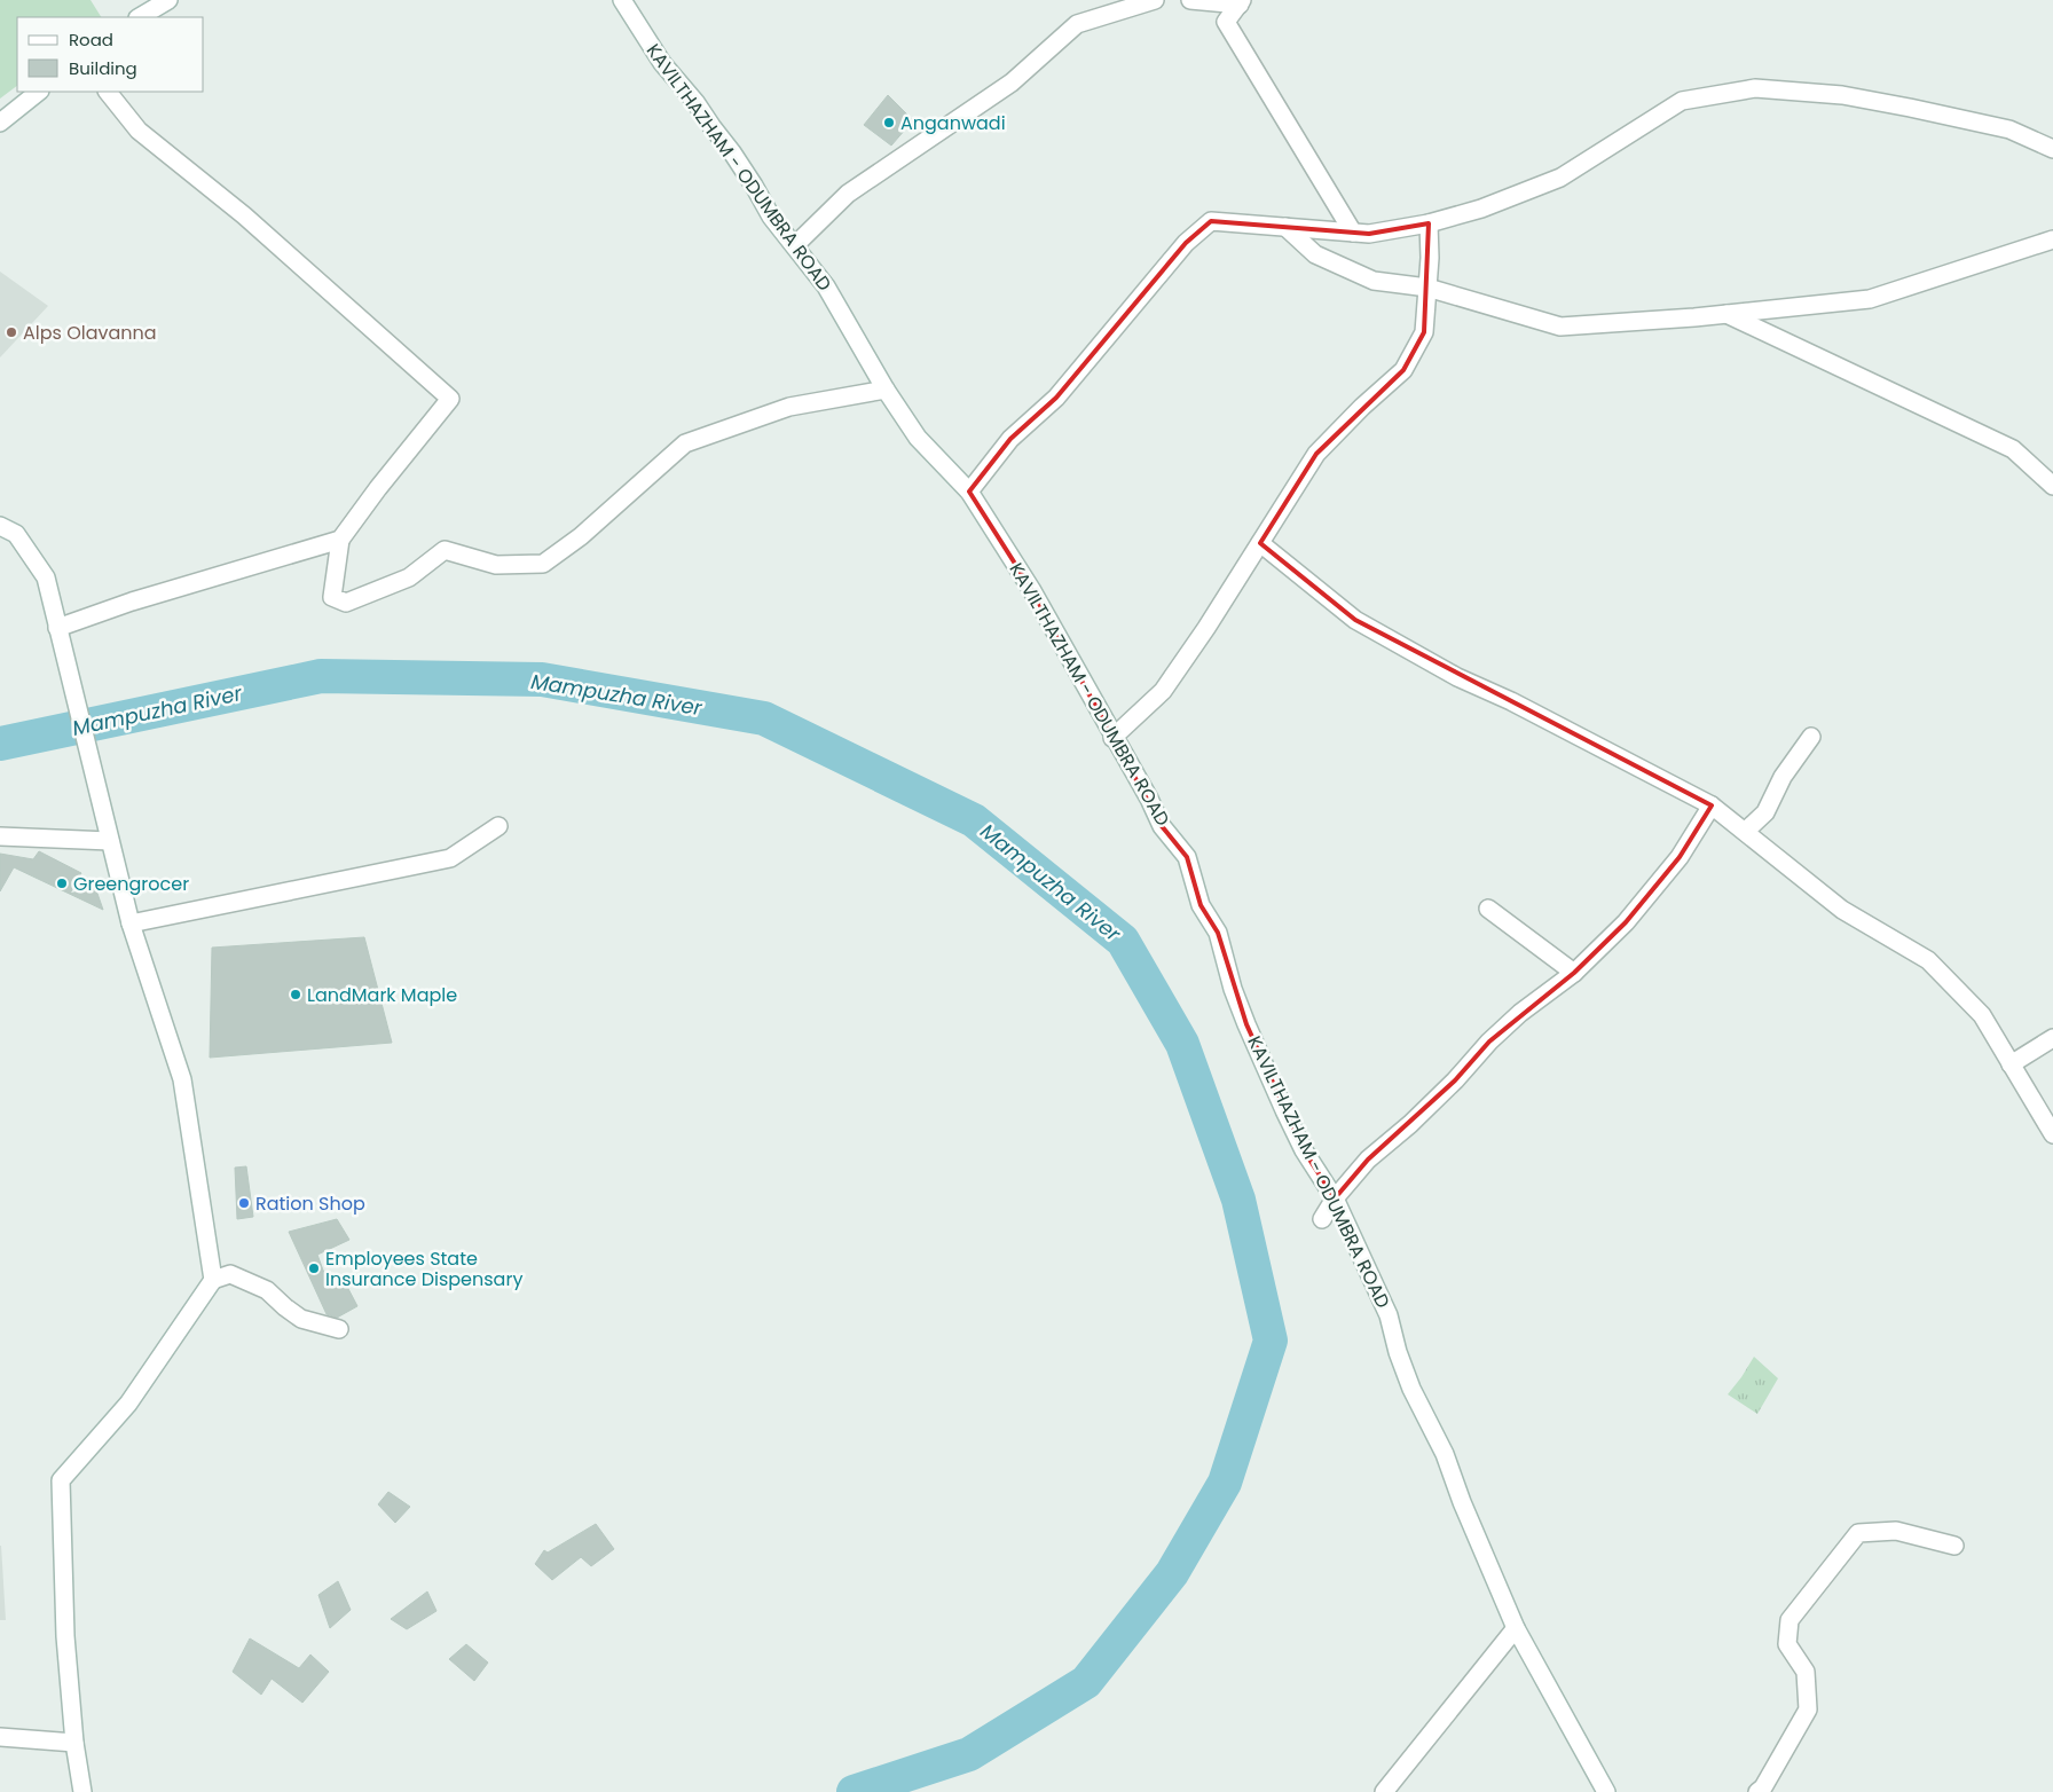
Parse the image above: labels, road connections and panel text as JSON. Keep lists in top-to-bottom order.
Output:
{
  "streets": {
    "street": ["KAVILTHAZHAM - ODUMBRA ROAD"]
  },
  "water": ["Mampuzha River"],
  "places": [
    "Anganwadi",
    "Alps Olavanna",
    "Greengrocer",
    "LandMark Maple",
    "Ration Shop",
    "Employees State Insurance Dispensary"
  ],
  "legend": ["Road", "Building"]
}
